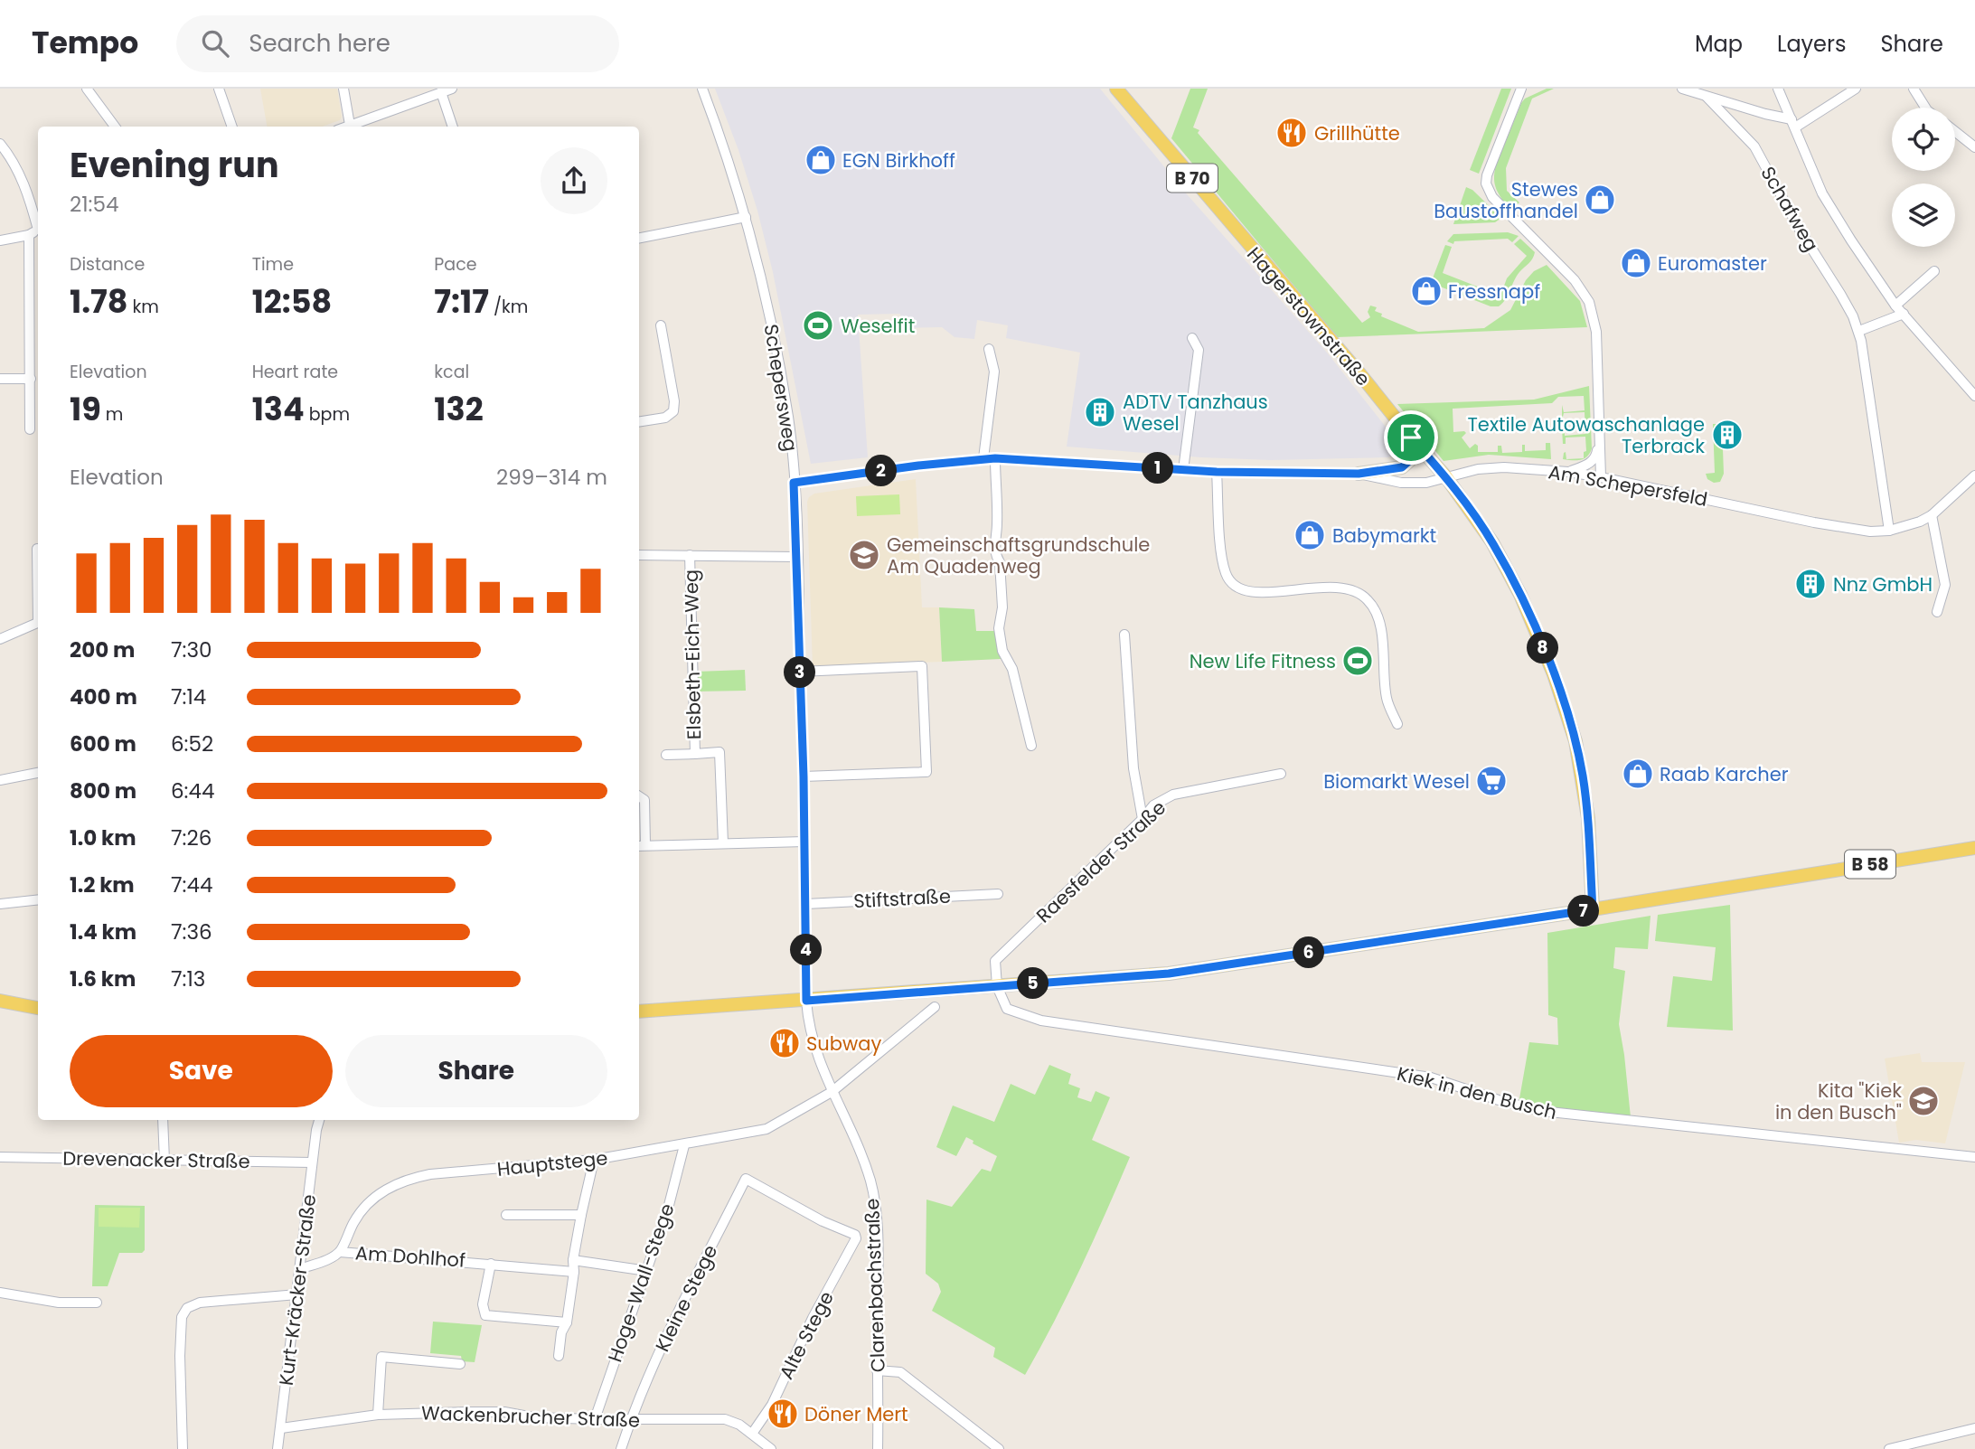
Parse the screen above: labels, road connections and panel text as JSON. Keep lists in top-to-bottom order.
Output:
{
  "streets": {
    "main road": ["B 70", "Hagerstownstraße", "B 58"],
    "street": [
      "Schafweg",
      "Schepersweg",
      "Am Schepersfeld",
      "Elsbeth-Eich-Weg",
      "Raesfelder Straße",
      "Stiftstraße",
      "Kiek in den Busch",
      "Drevenacker Straße",
      "Hauptstege",
      "Am Dohlhof",
      "Hoge-Wall-Stege",
      "Clarenbachstraße",
      "Kurt-Kräcker-Straße",
      "Kleine Stege",
      "Alte Stege",
      "Wackenbrucher Straße"
    ]
  },
  "crossings": [
    ["Schafweg", "Am Schepersfeld"],
    ["Hagerstownstraße", "Am Schepersfeld"],
    ["Hagerstownstraße", "B 58"],
    ["Schepersweg", "Am Schepersfeld"],
    ["Schepersweg", "Stiftstraße"],
    ["Schepersweg", "Clarenbachstraße"],
    ["Raesfelder Straße", "Kiek in den Busch"],
    ["Drevenacker Straße", "Kurt-Kräcker-Straße"],
    ["Hauptstege", "Am Dohlhof"],
    ["Hauptstege", "Hoge-Wall-Stege"],
    ["Hauptstege", "Clarenbachstraße"],
    ["Hoge-Wall-Stege", "Wackenbrucher Straße"],
    ["Kurt-Kräcker-Straße", "Wackenbrucher Straße"],
    ["Kleine Stege", "Alte Stege"],
    ["Kleine Stege", "Wackenbrucher Straße"],
    ["Alte Stege", "Wackenbrucher Straße"]
  ],
  "places": {
    "restaurant": ["Grillhütte", "Subway", "Döner Mert"],
    "shop": [
      "EGN Birkhoff",
      "Stewes Baustoffhandel",
      "Euromaster",
      "Fressnapf",
      "Babymarkt",
      "Raab Karcher"
    ],
    "sports": ["Weselfit", "New Life Fitness"],
    "building": ["ADTV Tanzhaus Wesel", "Textile Autowaschanlage Terbrack", "Nnz GmbH"],
    "school or university": ["Gemeinschaftsgrundschule Am Quadenweg", "Kita \"Kiek in den Busch\""],
    "supermarket": ["Biomarkt Wesel"]
  },
  "page": {
    "header": "Tempo",
    "search": "Search here",
    "nav": ["Map", "Layers", "Share"],
    "heading": ["Evening run", "21:54"],
    "stats": [
      ["Distance", "1.78 km"],
      ["Time", "12:58"],
      ["Pace", "7:17 /km"],
      ["Elevation", "19 m"],
      ["Heart rate", "134 bpm"],
      ["kcal", "132"]
    ],
    "chart": ["Elevation", "299–314 m"],
    "pins": [
      "1",
      "2",
      "8",
      "3",
      "7",
      "4",
      "6",
      "5"
    ],
    "list": [
      {
        "name": "200 m",
        "note": "7:30"
      },
      {
        "name": "400 m",
        "note": "7:14"
      },
      {
        "name": "600 m",
        "note": "6:52"
      },
      {
        "name": "800 m",
        "note": "6:44"
      },
      {
        "name": "1.0 km",
        "note": "7:26"
      },
      {
        "name": "1.2 km",
        "note": "7:44"
      },
      {
        "name": "1.4 km",
        "note": "7:36"
      },
      {
        "name": "1.6 km",
        "note": "7:13"
      }
    ],
    "buttons": ["Save", "Share"]
  }
}
